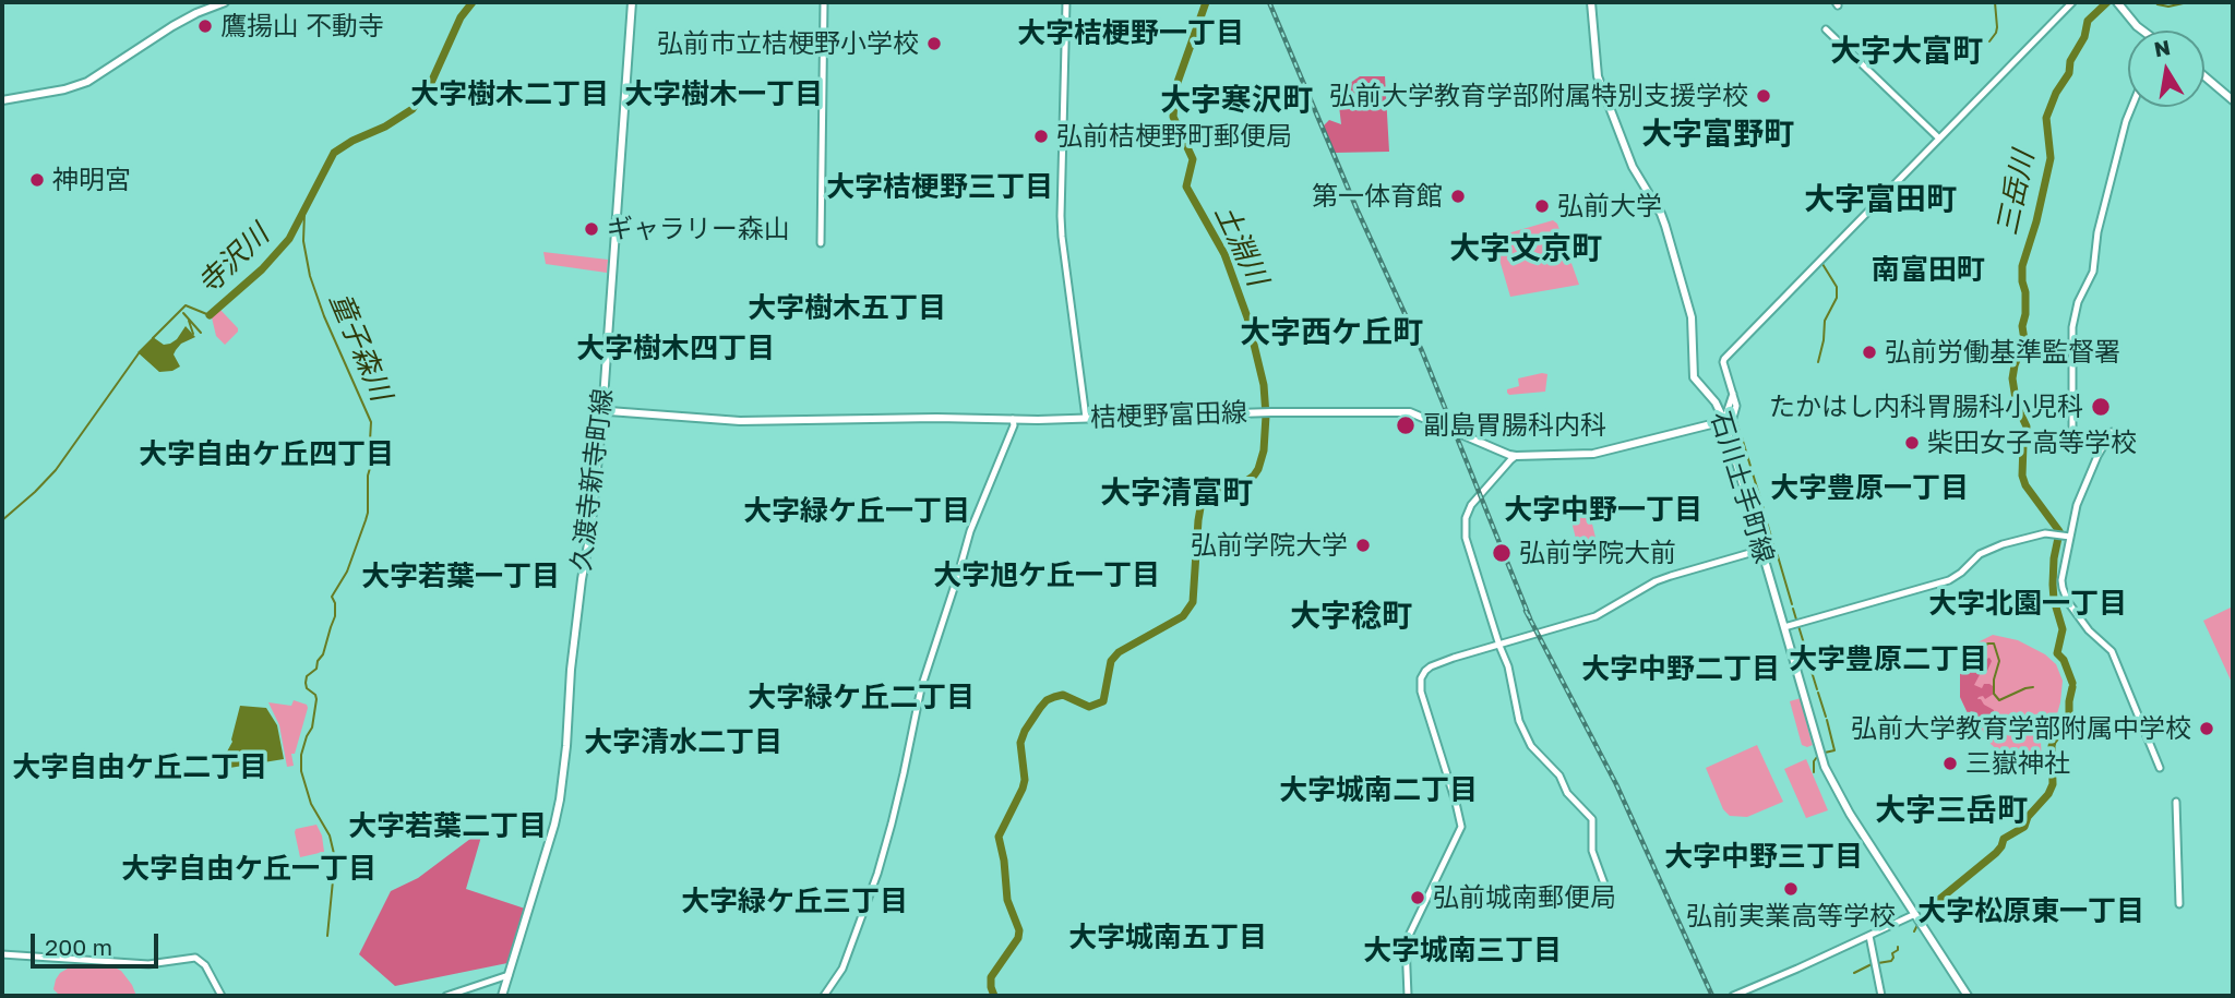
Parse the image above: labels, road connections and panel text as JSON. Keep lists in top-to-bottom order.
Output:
{
  "streets": {
    "main road": ["桔梗野富田線", "久渡寺新寺町線", "石川土手町線"]
  },
  "crossings": [
    ["桔梗野富田線", "久渡寺新寺町線"],
    ["桔梗野富田線", "石川土手町線"]
  ],
  "districts": [
    "大字桔梗野一丁目",
    "大字大富町",
    "大字樹木二丁目",
    "大字樹木一丁目",
    "大字寒沢町",
    "大字富野町",
    "大字桔梗野三丁目",
    "大字富田町",
    "大字文京町",
    "南富田町",
    "大字樹木五丁目",
    "大字西ケ丘町",
    "大字樹木四丁目",
    "大字自由ケ丘四丁目",
    "大字豊原一丁目",
    "大字清富町",
    "大字中野一丁目",
    "大字緑ケ丘一丁目",
    "大字旭ケ丘一丁目",
    "大字若葉一丁目",
    "大字北園一丁目",
    "大字稔町",
    "大字豊原二丁目",
    "大字中野二丁目",
    "大字緑ケ丘二丁目",
    "大字清水二丁目",
    "大字自由ケ丘二丁目",
    "大字城南二丁目",
    "大字三岳町",
    "大字若葉二丁目",
    "大字中野三丁目",
    "大字自由ケ丘一丁目",
    "大字緑ケ丘三丁目",
    "大字松原東一丁目",
    "大字城南五丁目",
    "大字城南三丁目"
  ],
  "water": [
    "三岳川",
    "土淵川",
    "寺沢川",
    "童子森川"
  ],
  "places": [
    "鷹揚山 不動寺",
    "弘前市立桔梗野小学校",
    "弘前大学教育学部附属特別支援学校",
    "弘前桔梗野町郵便局",
    "神明宮",
    "第一体育館",
    "弘前大学",
    "ギャラリー森山",
    "弘前労働基準監督署",
    "たかはし内科胃腸科小児科",
    "副島胃腸科内科",
    "柴田女子高等学校",
    "弘前学院大学",
    "弘前学院大前",
    "弘前大学教育学部附属中学校",
    "三嶽神社",
    "弘前実業高等学校",
    "弘前城南郵便局"
  ],
  "scale_bar": "200 m",
  "north": "top"
}
